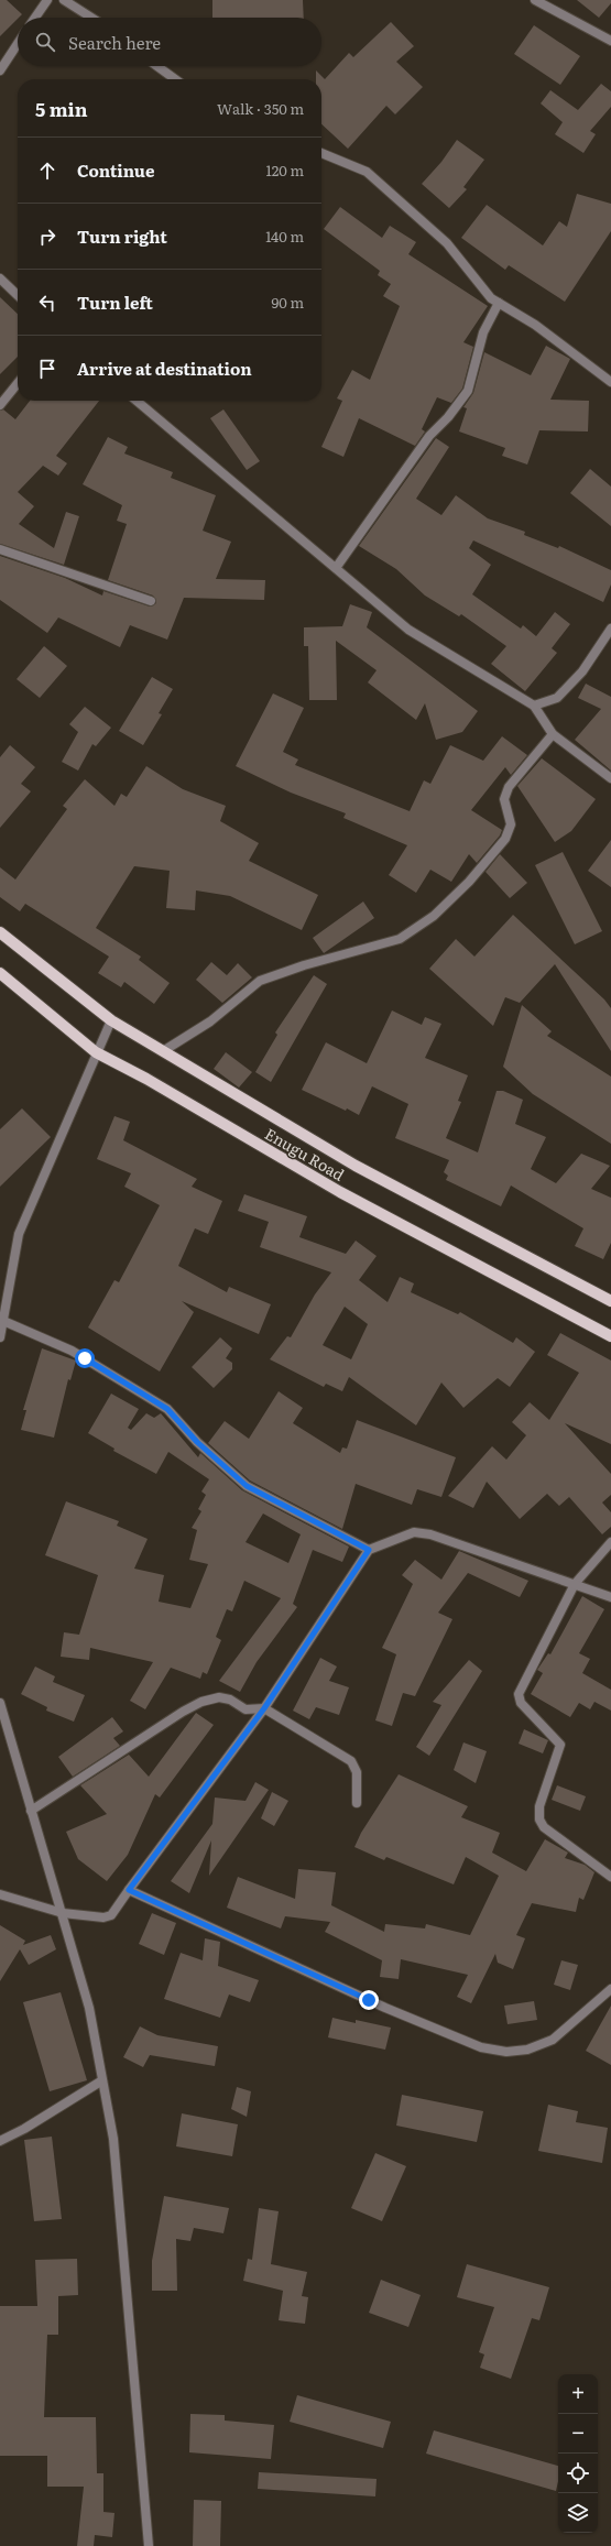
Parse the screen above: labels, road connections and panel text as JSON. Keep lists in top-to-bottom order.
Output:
{
  "streets": {
    "main road": ["Enugu Road"]
  },
  "page": {
    "search": "Search here",
    "heading": ["5 min", "Walk · 350 m"],
    "list": [
      ["Continue", "120 m"],
      ["Turn right", "140 m"],
      ["Turn left", "90 m"],
      "Arrive at destination"
    ],
    "map_buttons": ["+", "−"]
  }
}
